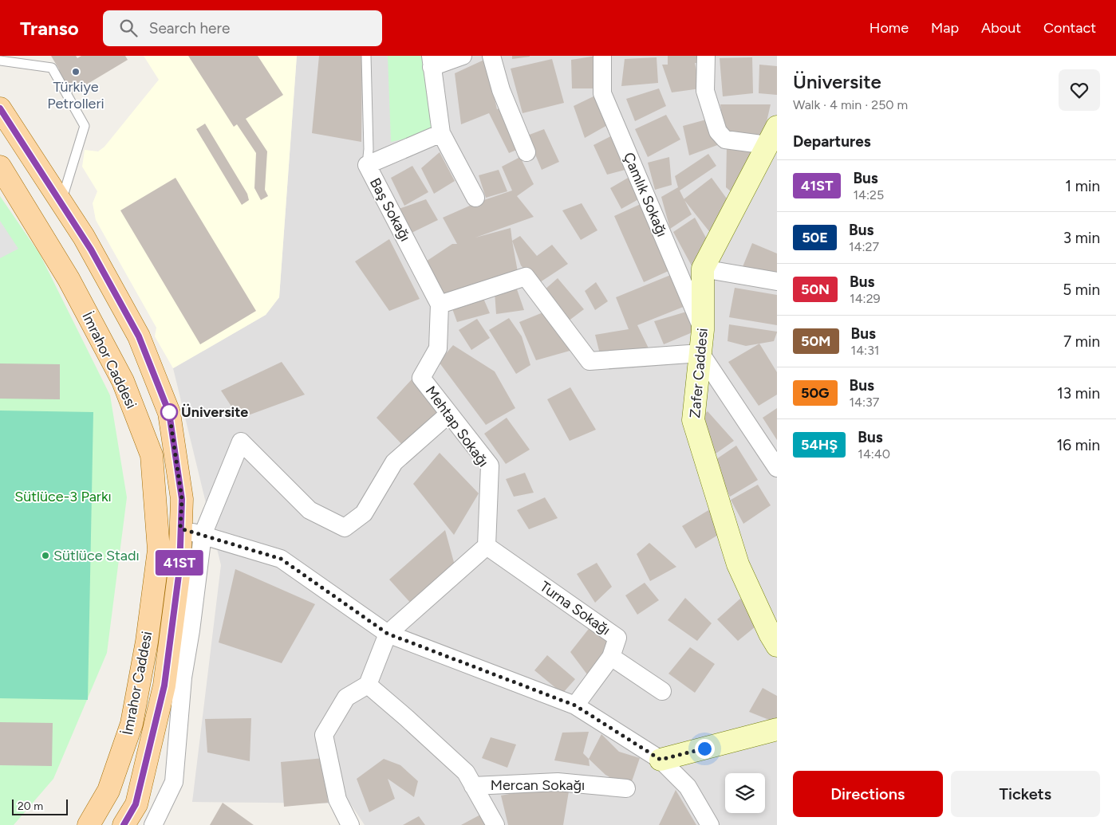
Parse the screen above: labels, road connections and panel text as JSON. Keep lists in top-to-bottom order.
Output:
{
  "streets": {
    "main road": ["İmrahor Caddesi"],
    "street": [
      "Çamlık Sokağı",
      "Baş Sokağı",
      "Zafer Caddesi",
      "Mehtap Sokağı",
      "Turna Sokağı",
      "Mercan Sokağı"
    ]
  },
  "crossings": [
    ["Çamlık Sokağı", "Zafer Caddesi"],
    ["Baş Sokağı", "Mehtap Sokağı"],
    ["Mehtap Sokağı", "Turna Sokağı"]
  ],
  "parks": ["Sütlüce-3 Parkı"],
  "places": ["Türkiye Petrolleri", "Üniversite", "Sütlüce Stadı"],
  "lines": ["bus line 41ST"],
  "scale_bar": "20 m",
  "page": {
    "header": "Transo",
    "search": "Search here",
    "nav": [
      "Home",
      "Map",
      "About",
      "Contact"
    ],
    "on_map": "41ST",
    "heading": [
      ["Üniversite", "Walk · 4 min · 250 m"],
      "Departures"
    ],
    "list": [
      {
        "mark": "41ST",
        "name": "Bus",
        "note": "14:25",
        "value": "1 min"
      },
      {
        "mark": "50E",
        "name": "Bus",
        "note": "14:27",
        "value": "3 min"
      },
      {
        "mark": "50N",
        "name": "Bus",
        "note": "14:29",
        "value": "5 min"
      },
      {
        "mark": "50M",
        "name": "Bus",
        "note": "14:31",
        "value": "7 min"
      },
      {
        "mark": "50G",
        "name": "Bus",
        "note": "14:37",
        "value": "13 min"
      },
      {
        "mark": "54HŞ",
        "name": "Bus",
        "note": "14:40",
        "value": "16 min"
      }
    ],
    "buttons": ["Directions", "Tickets"],
    "scale": "20 m"
  }
}
